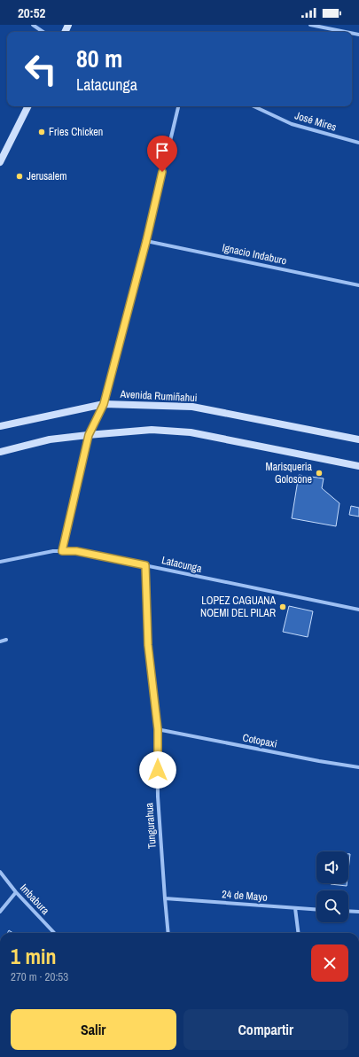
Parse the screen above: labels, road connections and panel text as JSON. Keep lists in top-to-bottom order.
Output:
{
  "streets": {
    "main road": ["Avenida Rumiñahui"],
    "street": [
      "José Mires",
      "Ignacio Indaburo",
      "Latacunga",
      "Cotopaxi",
      "Tungurahua",
      "24 de Mayo",
      "Imbabura"
    ]
  },
  "crossings": [
    ["Latacunga", "Tungurahua"],
    ["Cotopaxi", "Tungurahua"],
    ["Tungurahua", "24 de Mayo"]
  ],
  "places": [
    "Fries Chicken",
    "Jerusalem",
    "Marisqueria Golosone",
    "LOPEZ CAGUANA NOEMI DEL PILAR"
  ],
  "page": {
    "status": "20:52",
    "turn": ["80 m", "Latacunga"],
    "heading": ["1 min", "270 m · 20:53"],
    "buttons": ["Salir", "Compartir"]
  }
}
